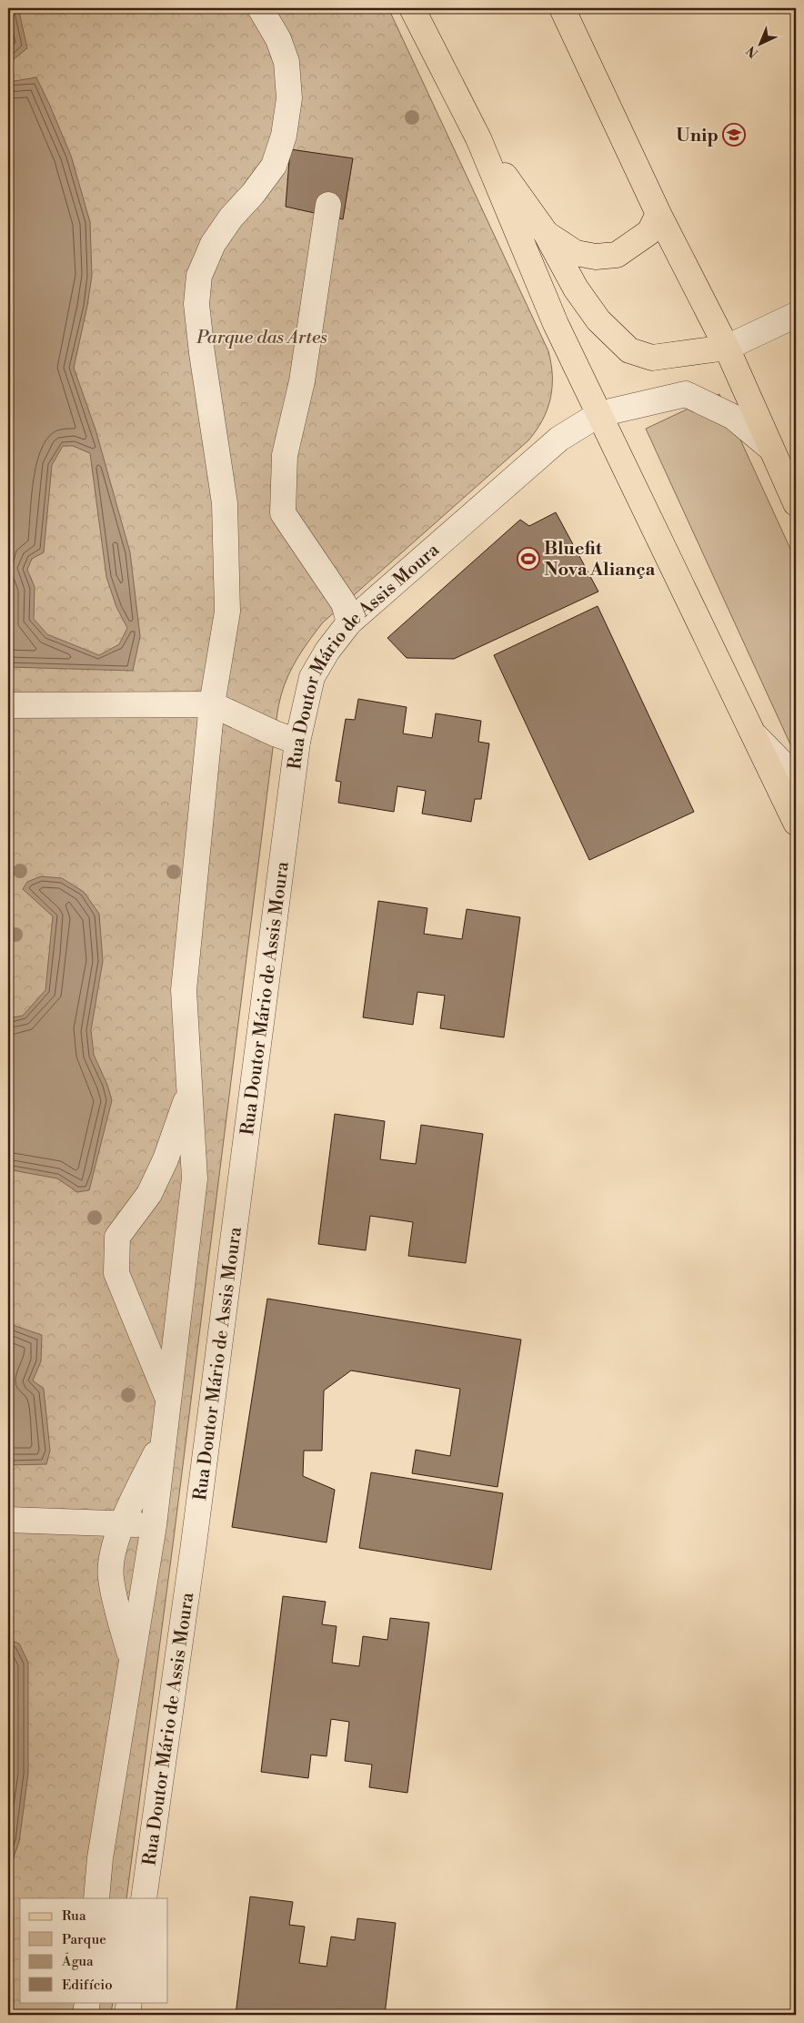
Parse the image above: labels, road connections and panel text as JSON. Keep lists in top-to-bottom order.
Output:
{
  "streets": {
    "street": ["Rua Doutor Mário de Assis Moura"]
  },
  "parks": ["Parque das Artes"],
  "places": {
    "school or university": ["Unip"],
    "sports": ["Bluefit Nova Aliança"]
  },
  "legend": [
    "Rua",
    "Parque",
    "Água",
    "Edifício"
  ],
  "north": "bottom left"
}
